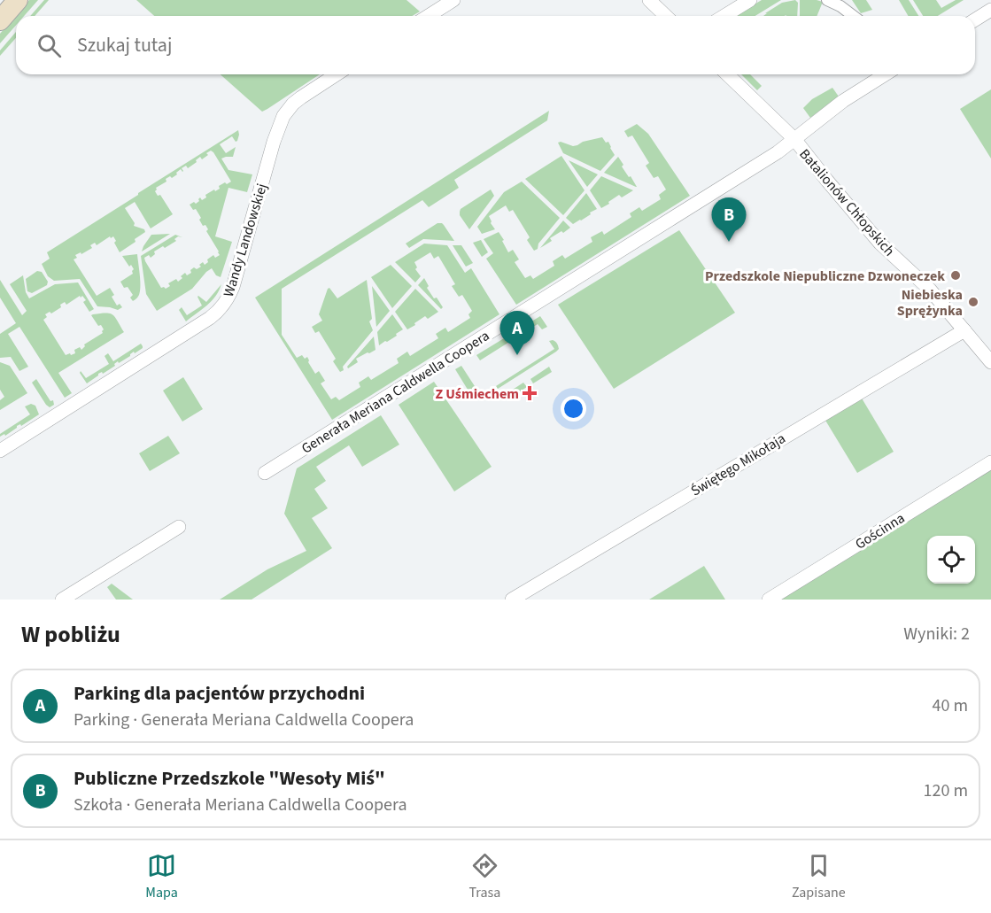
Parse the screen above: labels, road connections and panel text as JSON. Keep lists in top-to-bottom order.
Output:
{
  "streets": {
    "street": [
      "Batalionów Chłopskich",
      "Wandy Landowskiej",
      "Generała Meriana Caldwella Coopera",
      "Świętego Mikołaja",
      "Gościnna"
    ]
  },
  "crossings": [
    ["Batalionów Chłopskich", "Generała Meriana Caldwella Coopera"],
    ["Batalionów Chłopskich", "Świętego Mikołaja"]
  ],
  "places": {
    "other": ["Przedszkole Niepubliczne Dzwoneczek", "Niebieska Sprężynka"],
    "health": ["Z Uśmiechem"]
  },
  "page": {
    "search": "Szukaj tutaj",
    "pins": ["B", "A"],
    "heading": ["W pobliżu", "Wyniki: 2"],
    "list": [
      {
        "mark": "A",
        "name": "Parking dla pacjentów przychodni",
        "note": "Parking · Generała Meriana Caldwella Coopera",
        "value": "40 m"
      },
      {
        "mark": "B",
        "name": "Publiczne Przedszkole \"Wesoły Miś\"",
        "note": "Szkoła · Generała Meriana Caldwella Coopera",
        "value": "120 m"
      }
    ],
    "nav": ["Mapa", "Trasa", "Zapisane"]
  }
}
